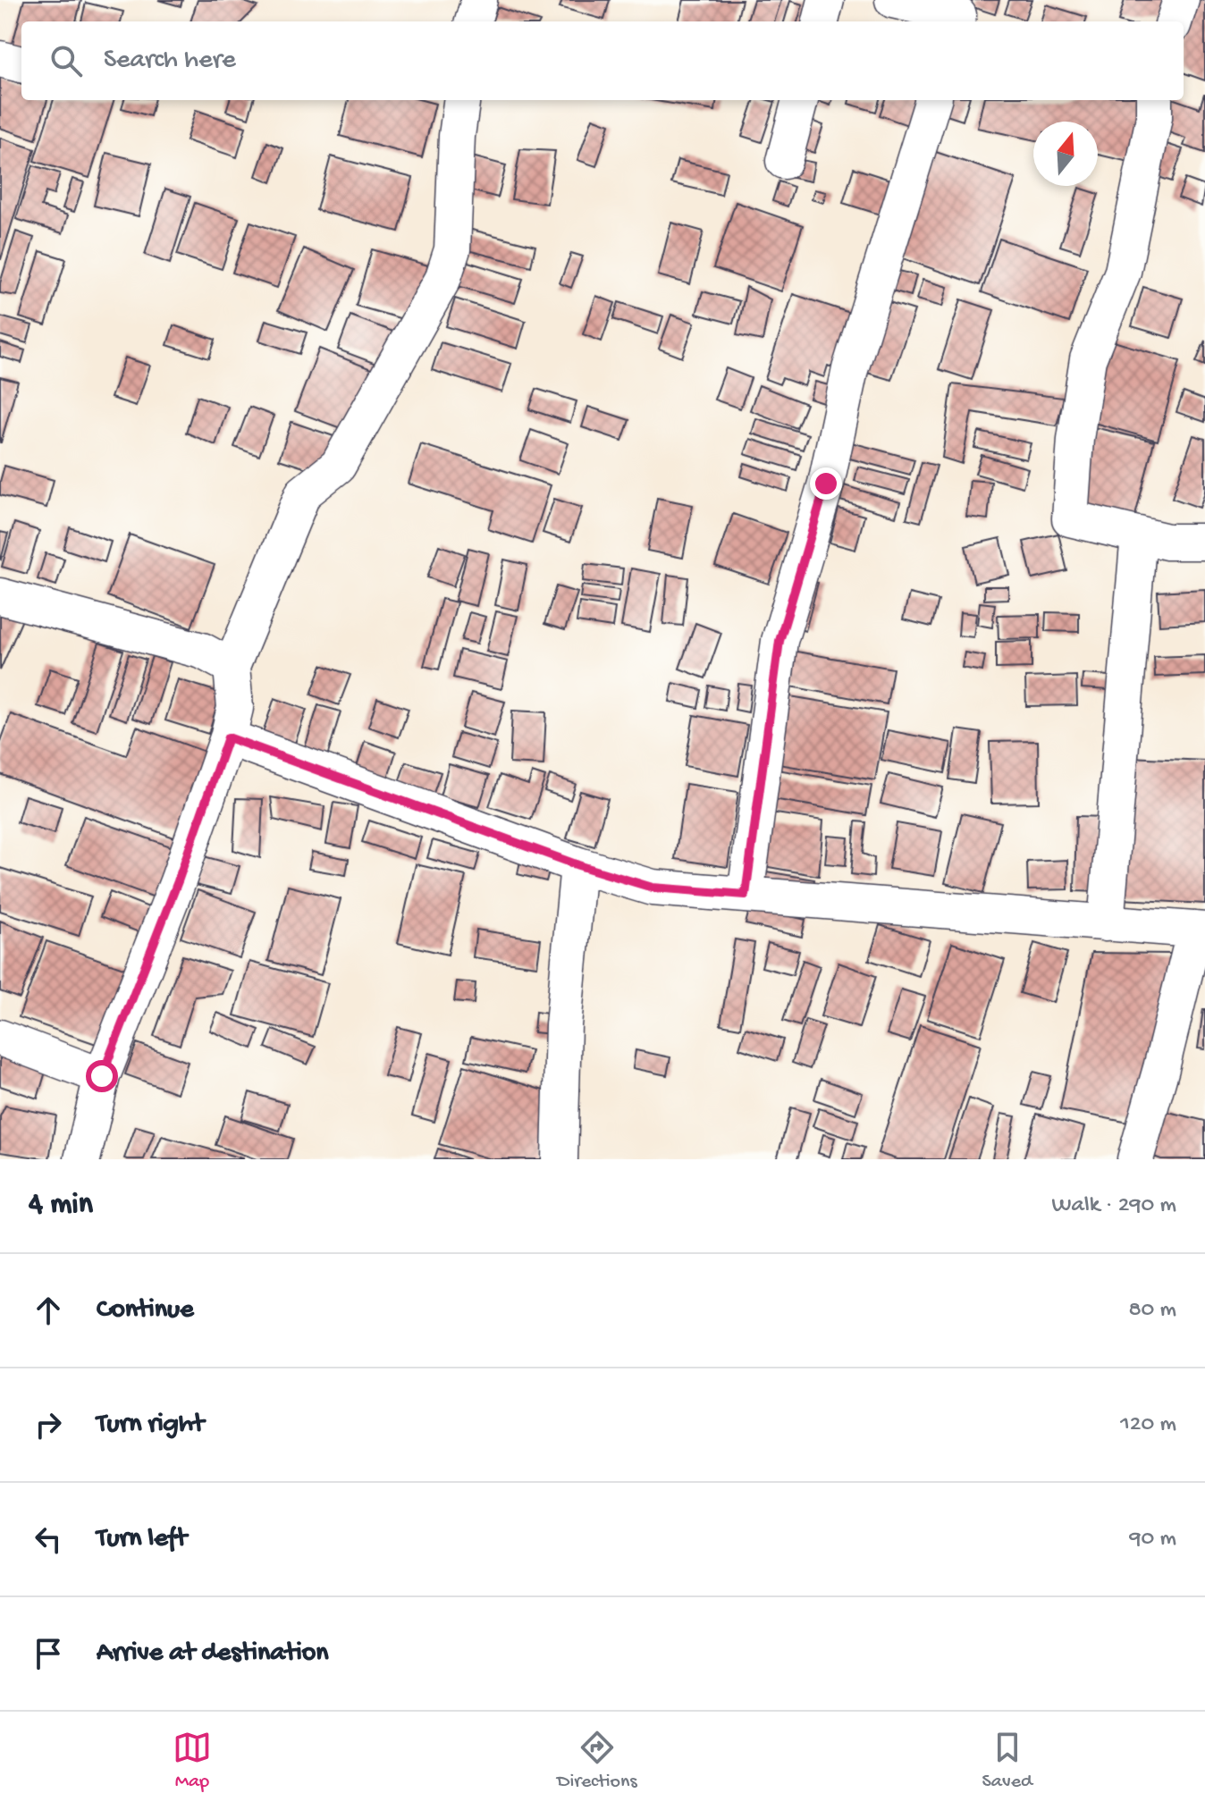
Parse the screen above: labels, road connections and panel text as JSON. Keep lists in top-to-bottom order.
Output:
{
  "north": "top",
  "page": {
    "search": "Search here",
    "heading": ["4 min", "Walk · 290 m"],
    "list": [
      ["Continue", "80 m"],
      ["Turn right", "120 m"],
      ["Turn left", "90 m"],
      "Arrive at destination"
    ],
    "nav": ["Map", "Directions", "Saved"]
  }
}
